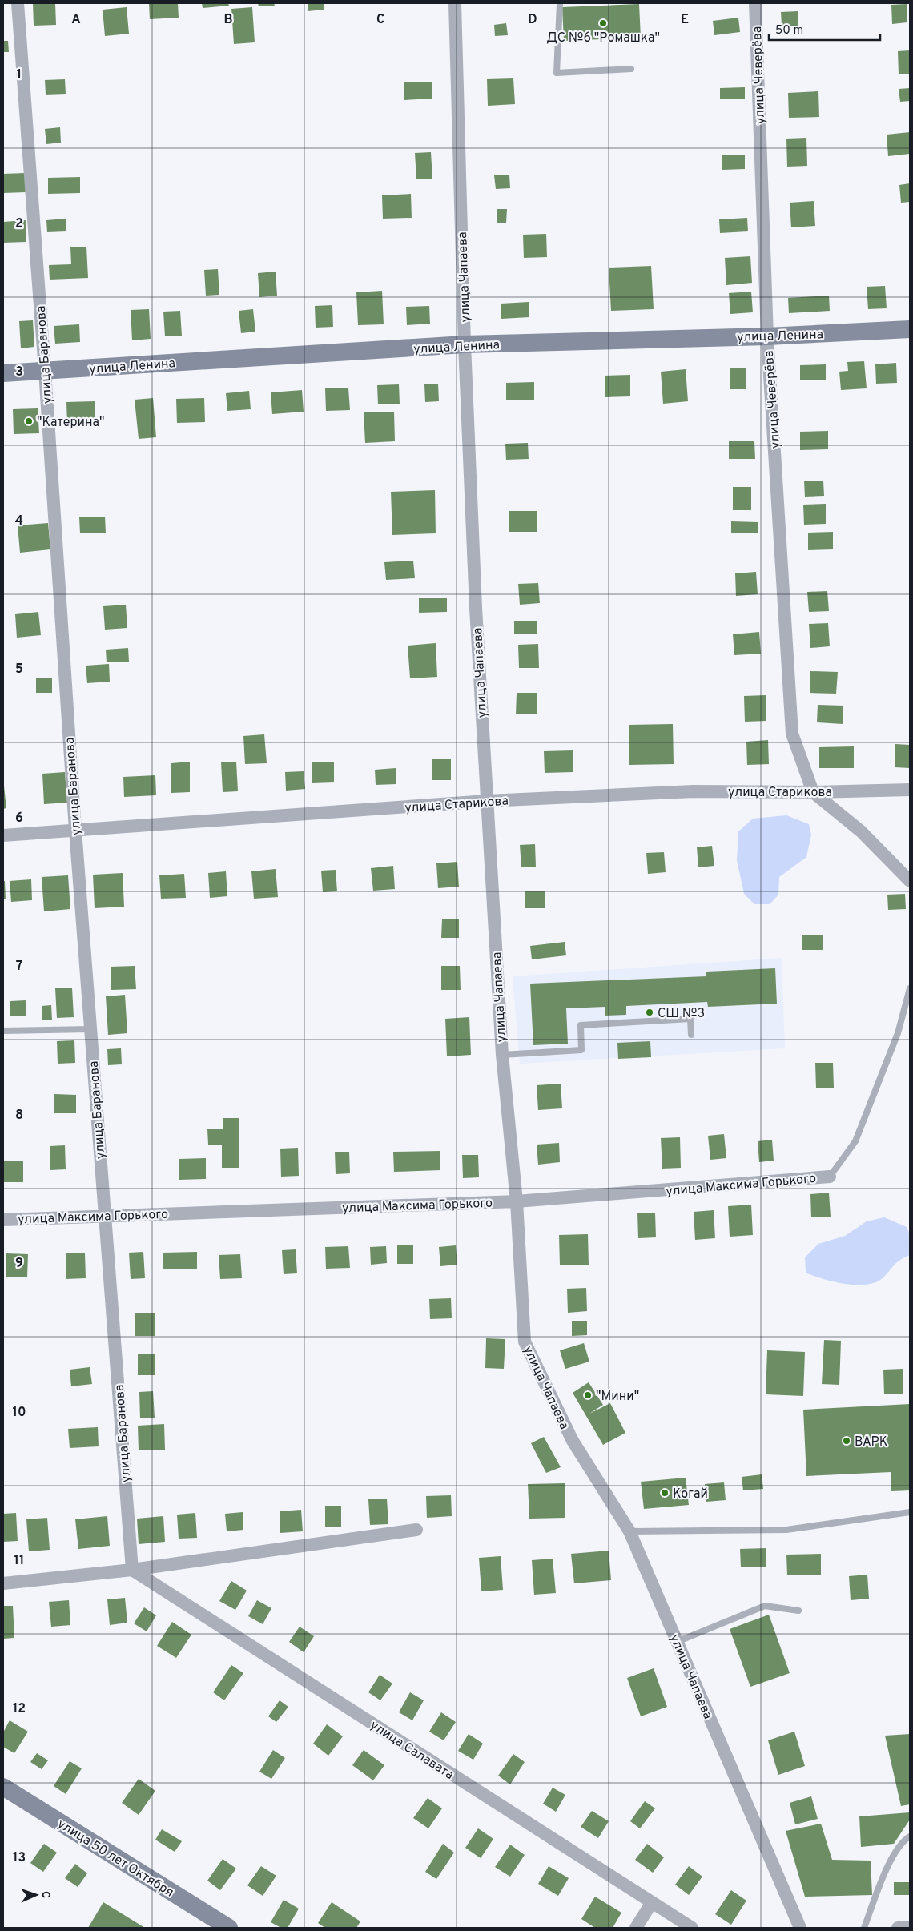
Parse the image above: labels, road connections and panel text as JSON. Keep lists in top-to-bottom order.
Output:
{
  "streets": {
    "street": [
      "улица Чеверёва",
      "улица Чапаева",
      "улица Ленина",
      "улица Баранова",
      "улица Старикова",
      "улица Максима Горького",
      "улица Салавата",
      "улица 50 лет Октября"
    ]
  },
  "crossings": [
    ["улица Чеверёва", "улица Ленина"],
    ["улица Чеверёва", "улица Старикова"],
    ["улица Чапаева", "улица Ленина"],
    ["улица Чапаева", "улица Старикова"],
    ["улица Чапаева", "улица Максима Горького"],
    ["улица Ленина", "улица Баранова"],
    ["улица Баранова", "улица Старикова"],
    ["улица Баранова", "улица Максима Горького"],
    ["улица Баранова", "улица Салавата"]
  ],
  "places": [
    "ДС №6 \"Ромашка\"",
    "\"Катерина\"",
    "СШ №3",
    "\"Мини\"",
    "ВАРК",
    "Когай"
  ],
  "scale_bar": "50 m",
  "north": "right",
  "grid": {
    "columns": [
      "A",
      "B",
      "C",
      "D",
      "E"
    ],
    "rows": [
      "1",
      "2",
      "3",
      "4",
      "5",
      "6",
      "7",
      "8",
      "9",
      "10",
      "11",
      "12",
      "13"
    ]
  }
}
